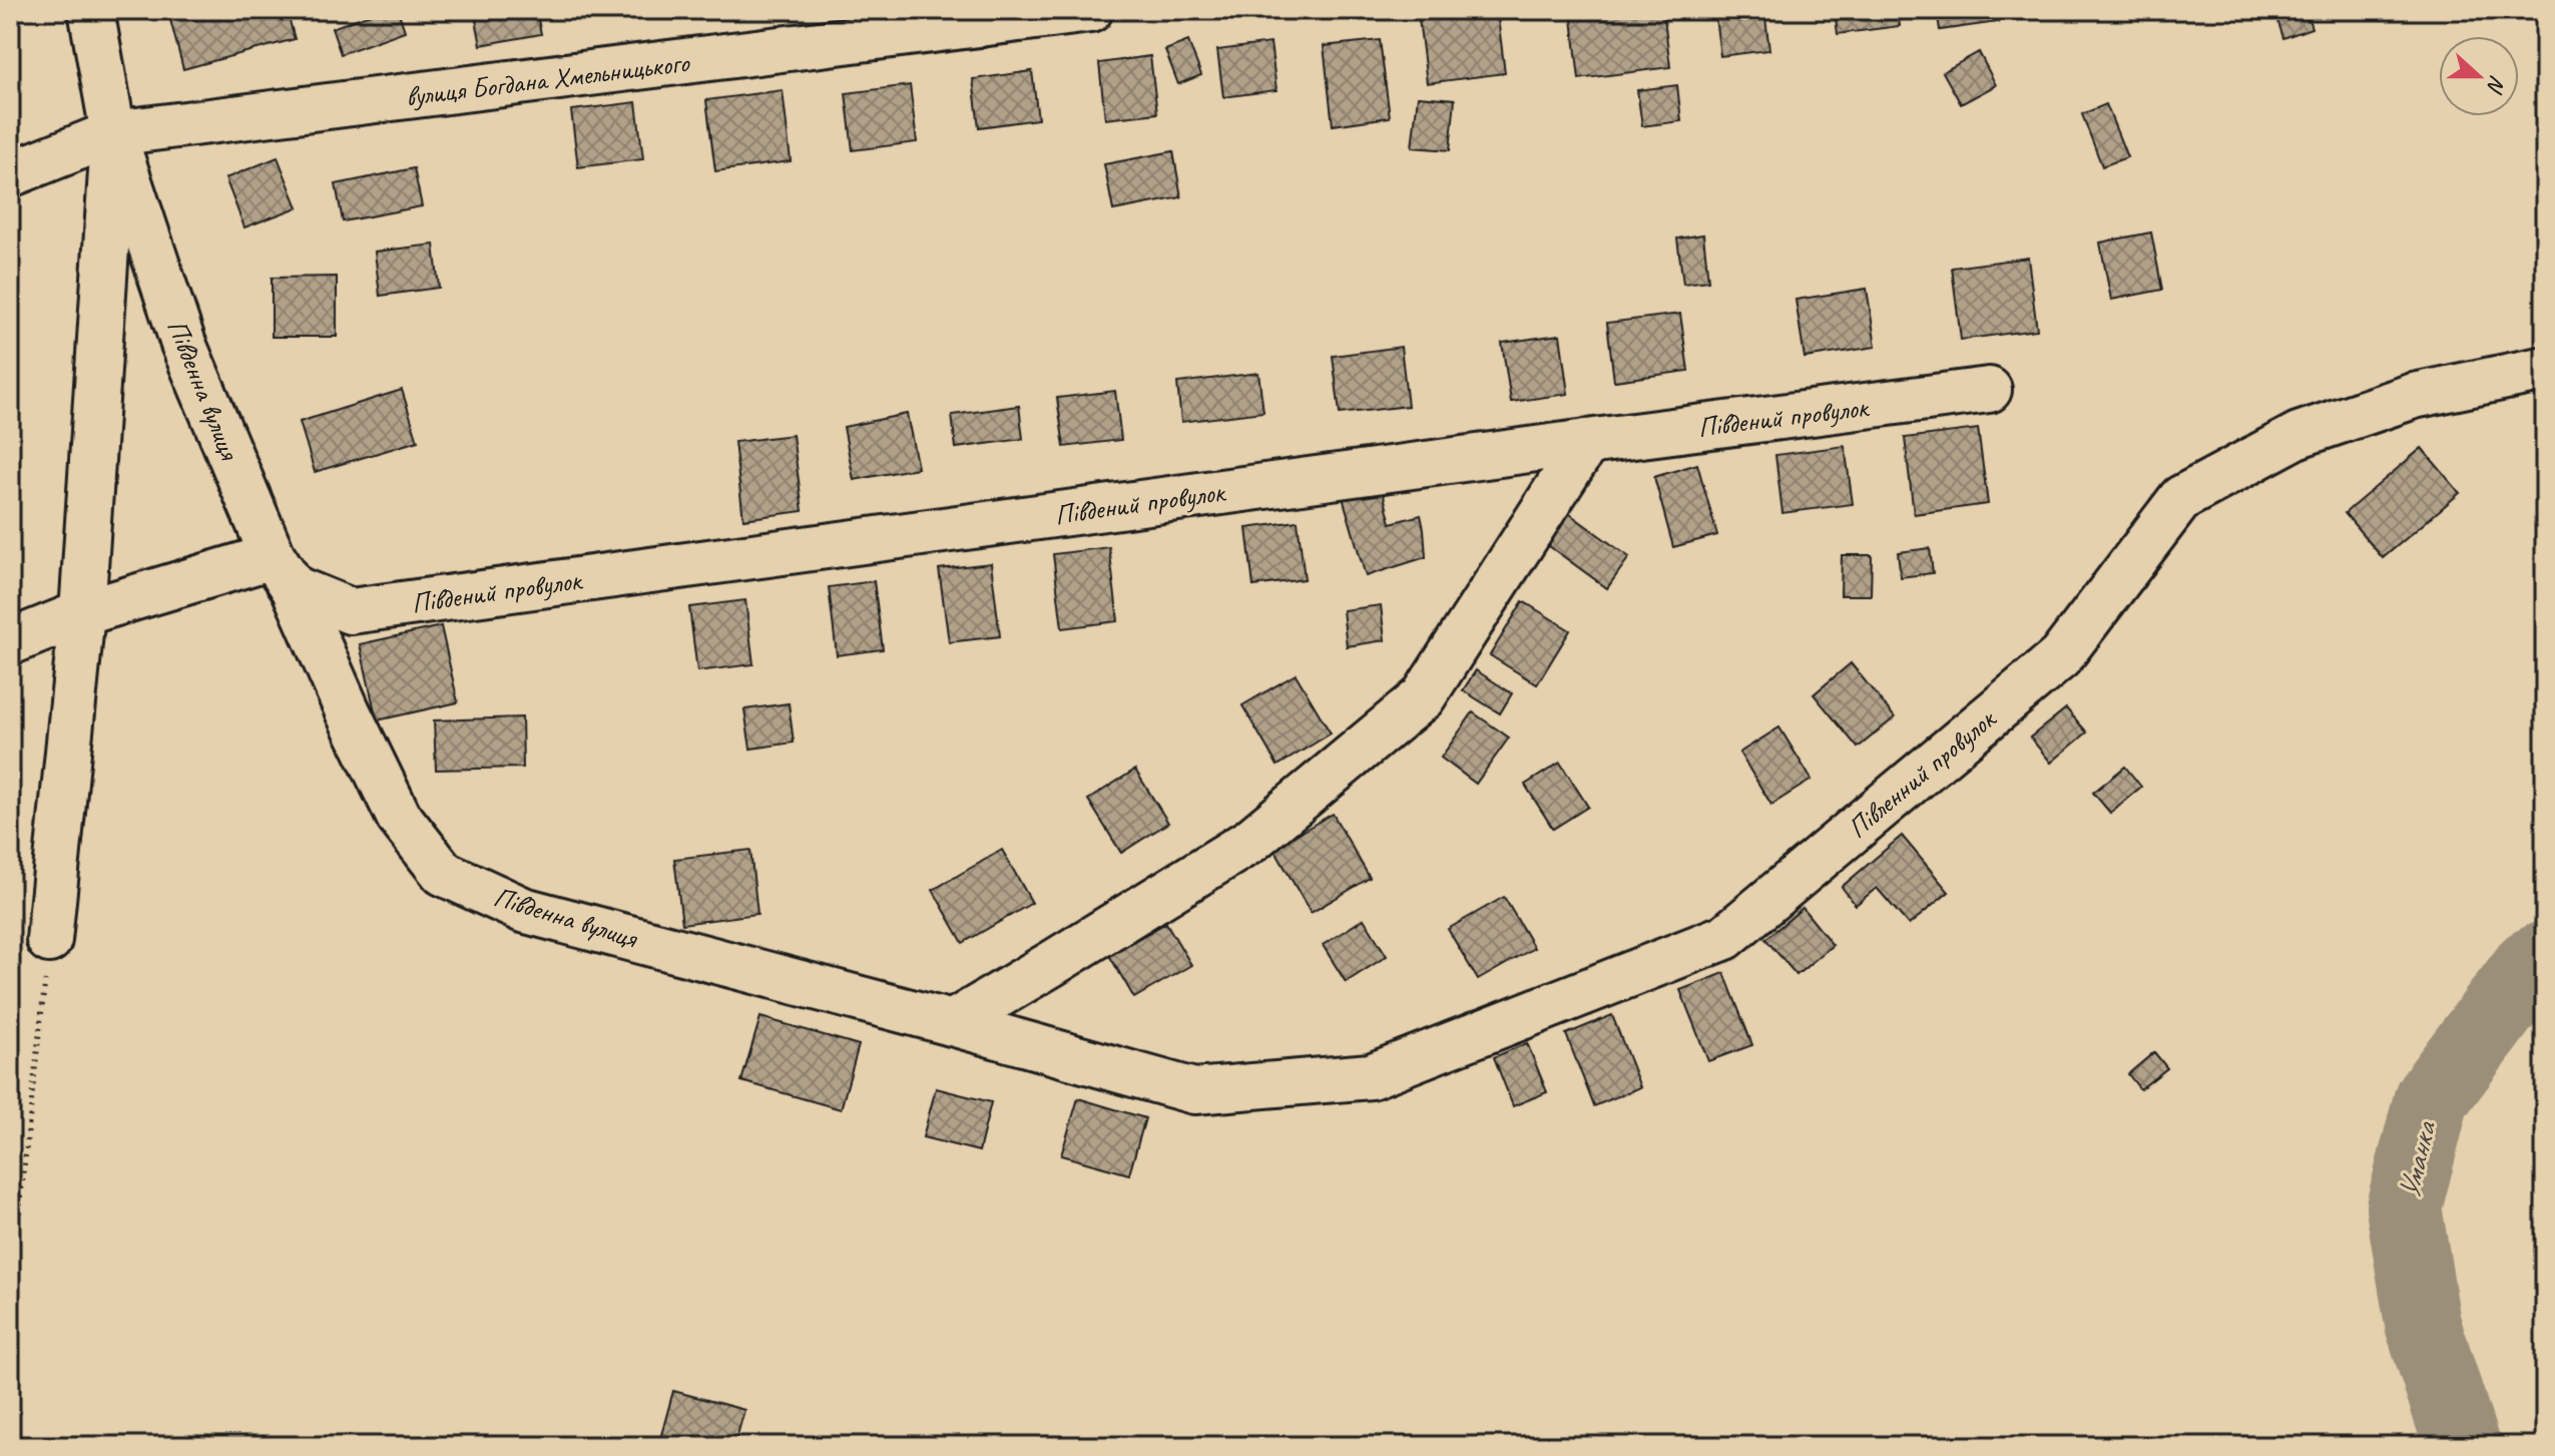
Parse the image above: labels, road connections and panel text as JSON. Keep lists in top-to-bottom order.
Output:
{
  "streets": {
    "street": [
      "вулиця Богдана Хмельницького",
      "Південна вулиця",
      "Південий провулок",
      "Півленний провулок"
    ]
  },
  "crossings": [
    ["вулиця Богдана Хмельницького", "Південна вулиця"],
    ["Південна вулиця", "Південий провулок"],
    ["Південна вулиця", "Півленний провулок"]
  ],
  "water": ["Уманка"],
  "north": "right"
}
